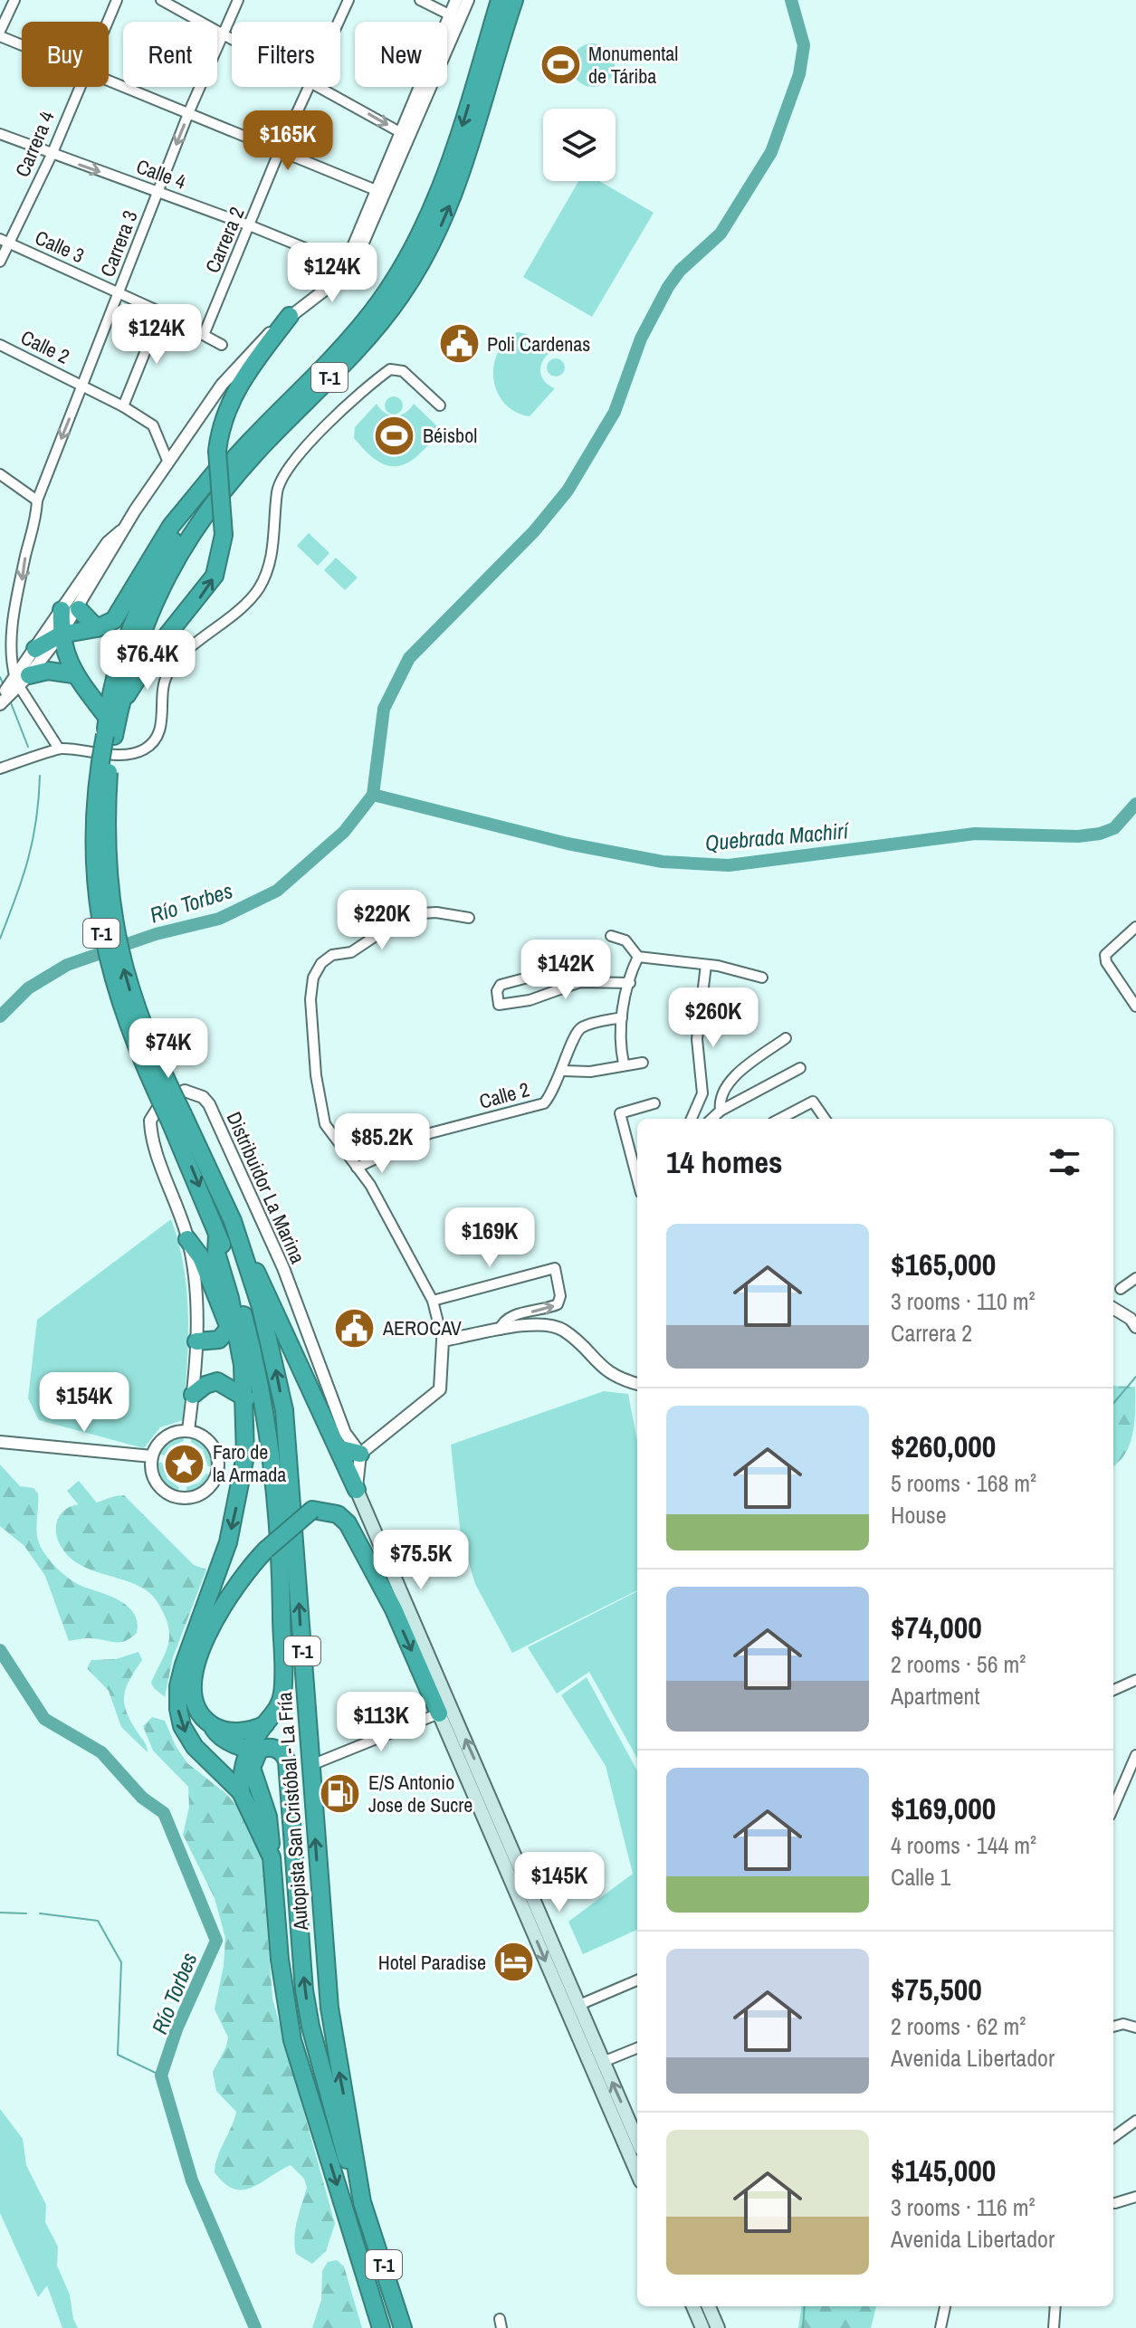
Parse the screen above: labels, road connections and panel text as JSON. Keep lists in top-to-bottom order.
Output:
{
  "streets": {
    "highway": ["T-1", "Autopista San Cristóbal - La Fría"],
    "street": [
      "Carrera 4",
      "Calle 4",
      "Carrera 2",
      "Carrera 3",
      "Calle 3",
      "Calle 2",
      "Distribuidor La Marina"
    ]
  },
  "crossings": [
    ["Carrera 4", "Calle 4"],
    ["Carrera 4", "Calle 3"],
    ["Calle 4", "Carrera 2"],
    ["Calle 4", "Carrera 3"],
    ["Carrera 2", "Calle 3"],
    ["Carrera 3", "Calle 3"],
    ["Carrera 3", "Calle 2"]
  ],
  "water": ["Quebrada Machirí", "Río Torbes"],
  "places": {
    "sports": ["Monumental de Táriba", "Béisbol"],
    "public building": ["Poli Cardenas", "AEROCAV"],
    "place": ["Faro de la Armada"],
    "fuel station": ["E/S Antonio Jose de Sucre"],
    "hotel": ["Hotel Paradise"]
  },
  "page": {
    "chip": [
      "Buy",
      "Rent",
      "Filters",
      "New"
    ],
    "price": [
      "$165K",
      "$124K",
      "$124K",
      "$76.4K",
      "$220K",
      "$142K",
      "$260K",
      "$74K",
      "$85.2K",
      "$169K",
      "$154K",
      "$75.5K",
      "$113K",
      "$145K"
    ],
    "heading": "14 homes",
    "list": [
      {
        "name": "$165,000",
        "note": "3 rooms · 110 m² · Carrera 2"
      },
      {
        "name": "$260,000",
        "note": "5 rooms · 168 m² · House"
      },
      {
        "name": "$74,000",
        "note": "2 rooms · 56 m² · Apartment"
      },
      {
        "name": "$169,000",
        "note": "4 rooms · 144 m² · Calle 1"
      },
      {
        "name": "$75,500",
        "note": "2 rooms · 62 m² · Avenida Libertador"
      },
      {
        "name": "$145,000",
        "note": "3 rooms · 116 m² · Avenida Libertador"
      }
    ]
  }
}
